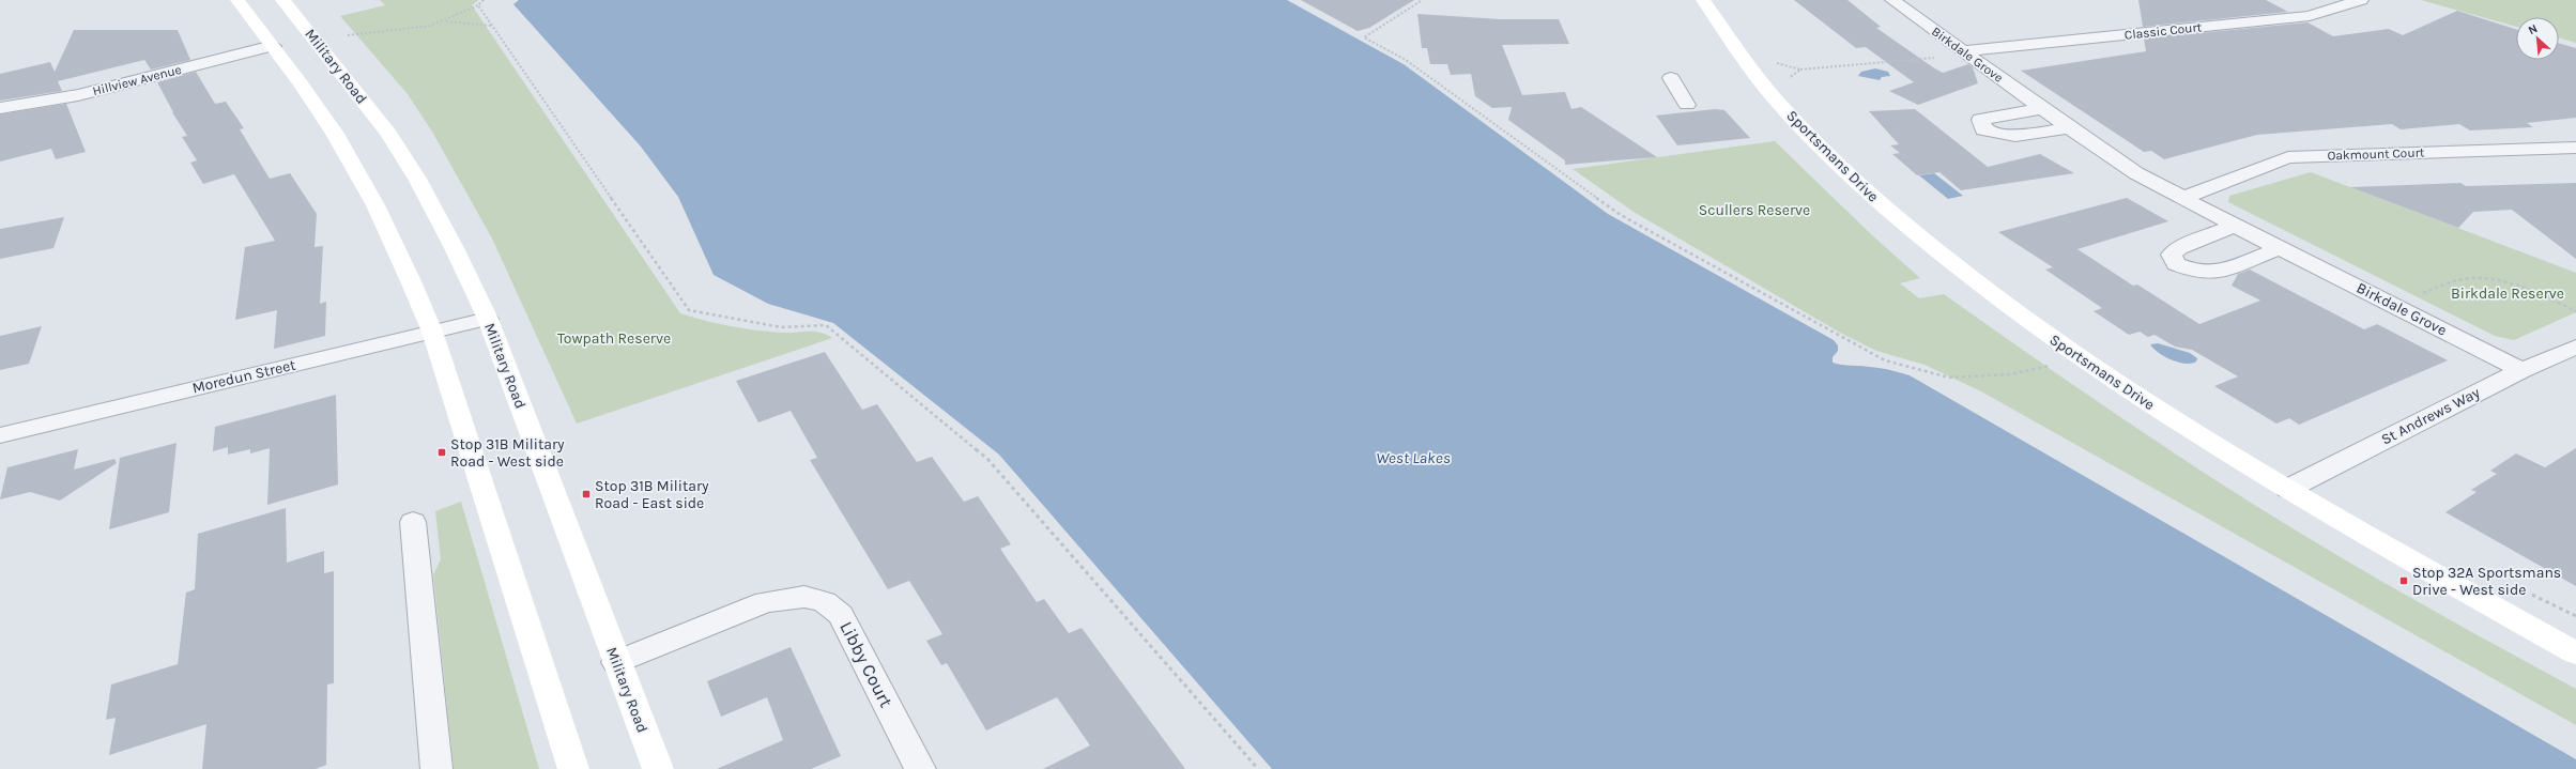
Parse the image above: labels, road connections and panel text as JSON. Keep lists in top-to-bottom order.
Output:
{
  "streets": {
    "main road": ["Military Road", "Sportsmans Drive"],
    "street": [
      "Classic Court",
      "Birkdale Grove",
      "Hillview Avenue",
      "Oakmount Court",
      "Moredun Street",
      "St Andrews Way",
      "Libby Court"
    ]
  },
  "crossings": [
    ["Classic Court", "Birkdale Grove"],
    ["Birkdale Grove", "Oakmount Court"],
    ["Birkdale Grove", "St Andrews Way"],
    ["Military Road", "Moredun Street"],
    ["Military Road", "Libby Court"],
    ["Sportsmans Drive", "St Andrews Way"]
  ],
  "water": ["West Lakes"],
  "parks": ["Scullers Reserve", "Birkdale Reserve", "Towpath Reserve"],
  "places": {
    "transit": ["Stop 31B Military Road - West side", "Stop 31B Military Road - East side", "Stop 32A Sportsmans Drive - West side"]
  },
  "north": "top left"
}
